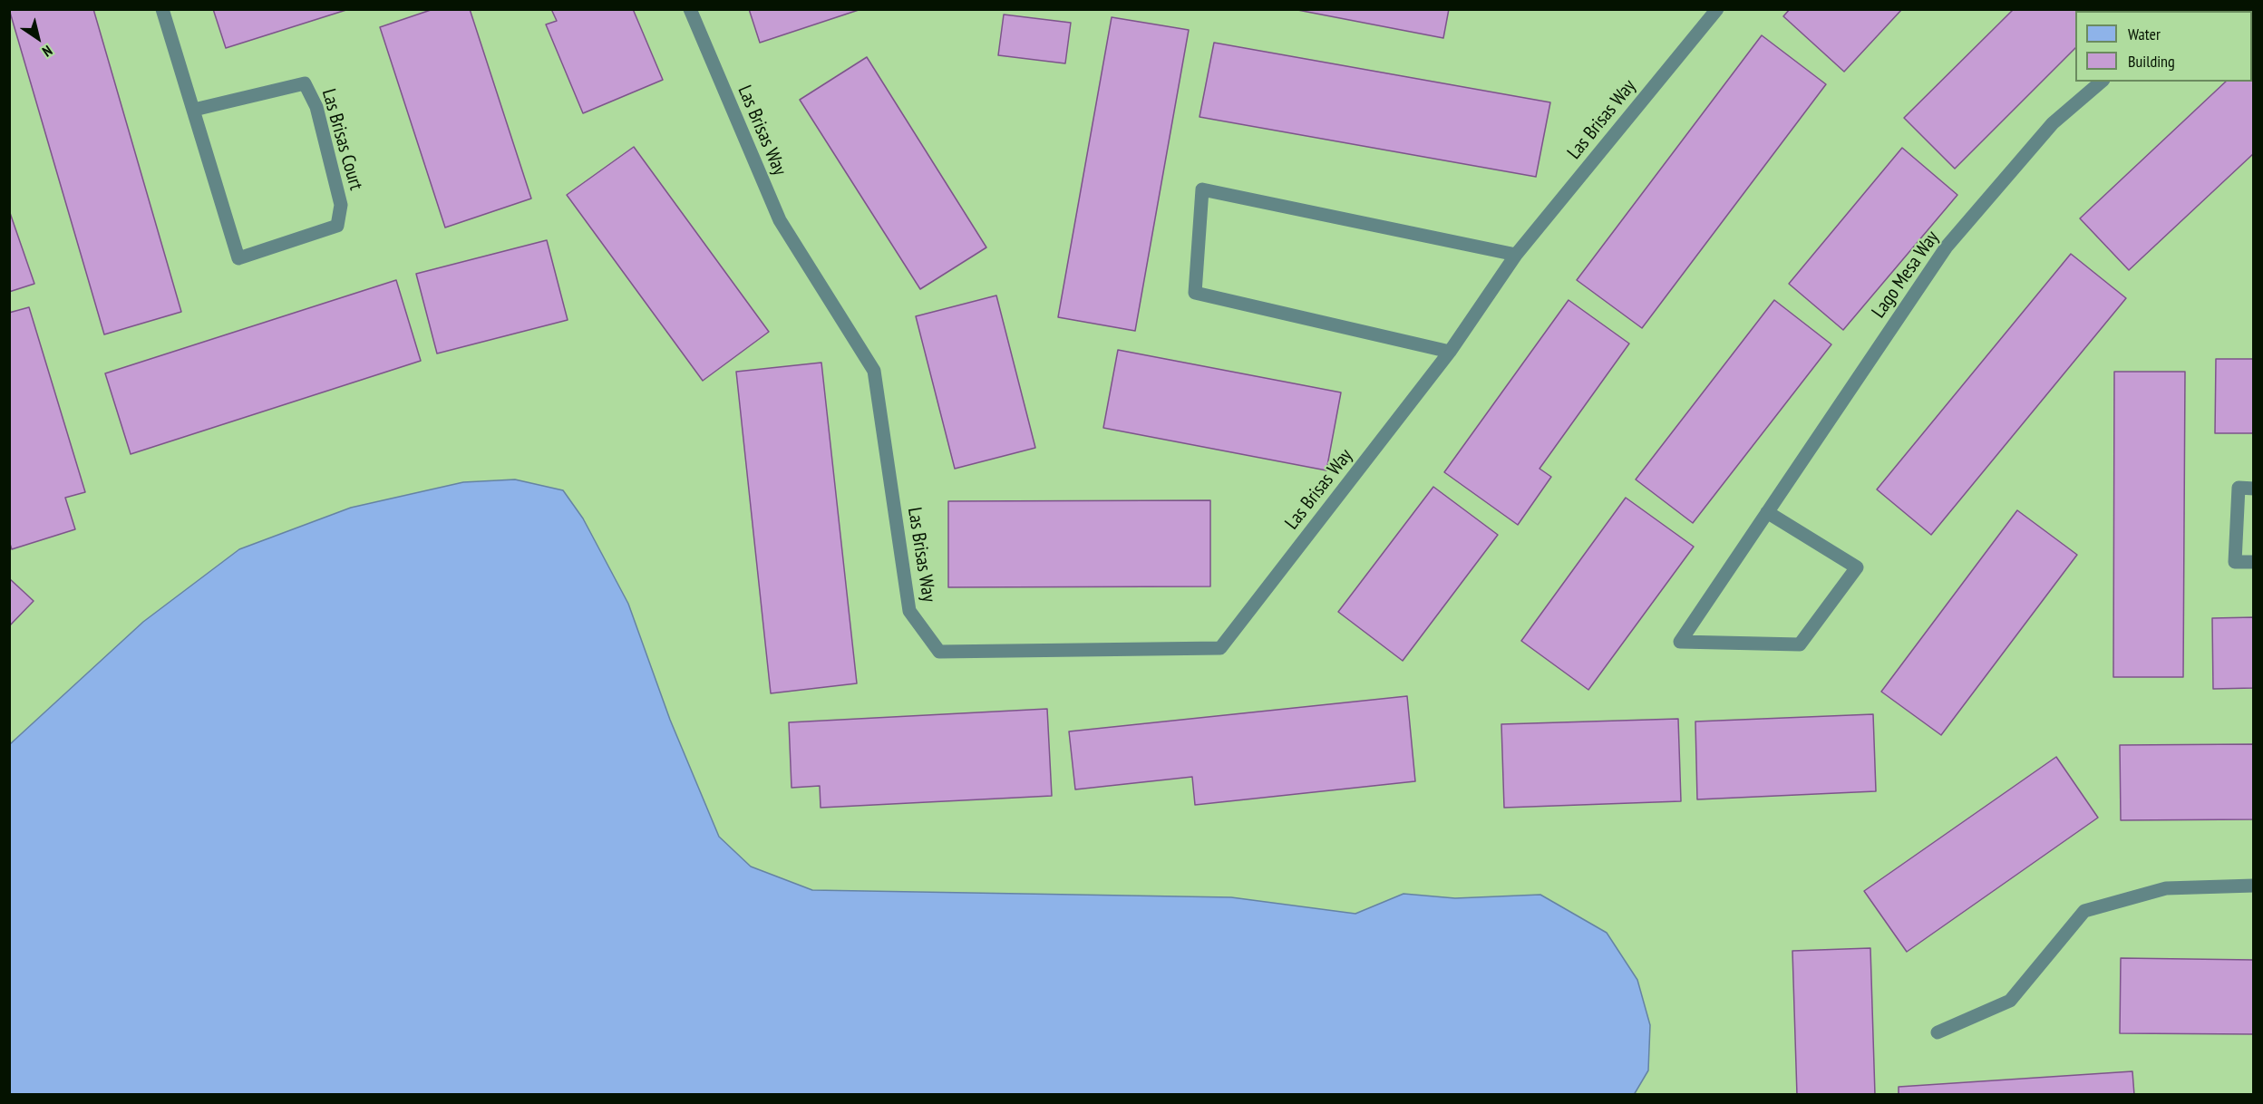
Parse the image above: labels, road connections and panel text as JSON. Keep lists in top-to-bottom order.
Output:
{
  "streets": {
    "lane": ["Las Brisas Way", "Las Brisas Court", "Lago Mesa Way"]
  },
  "legend": ["Water", "Building"],
  "north": "bottom right"
}
